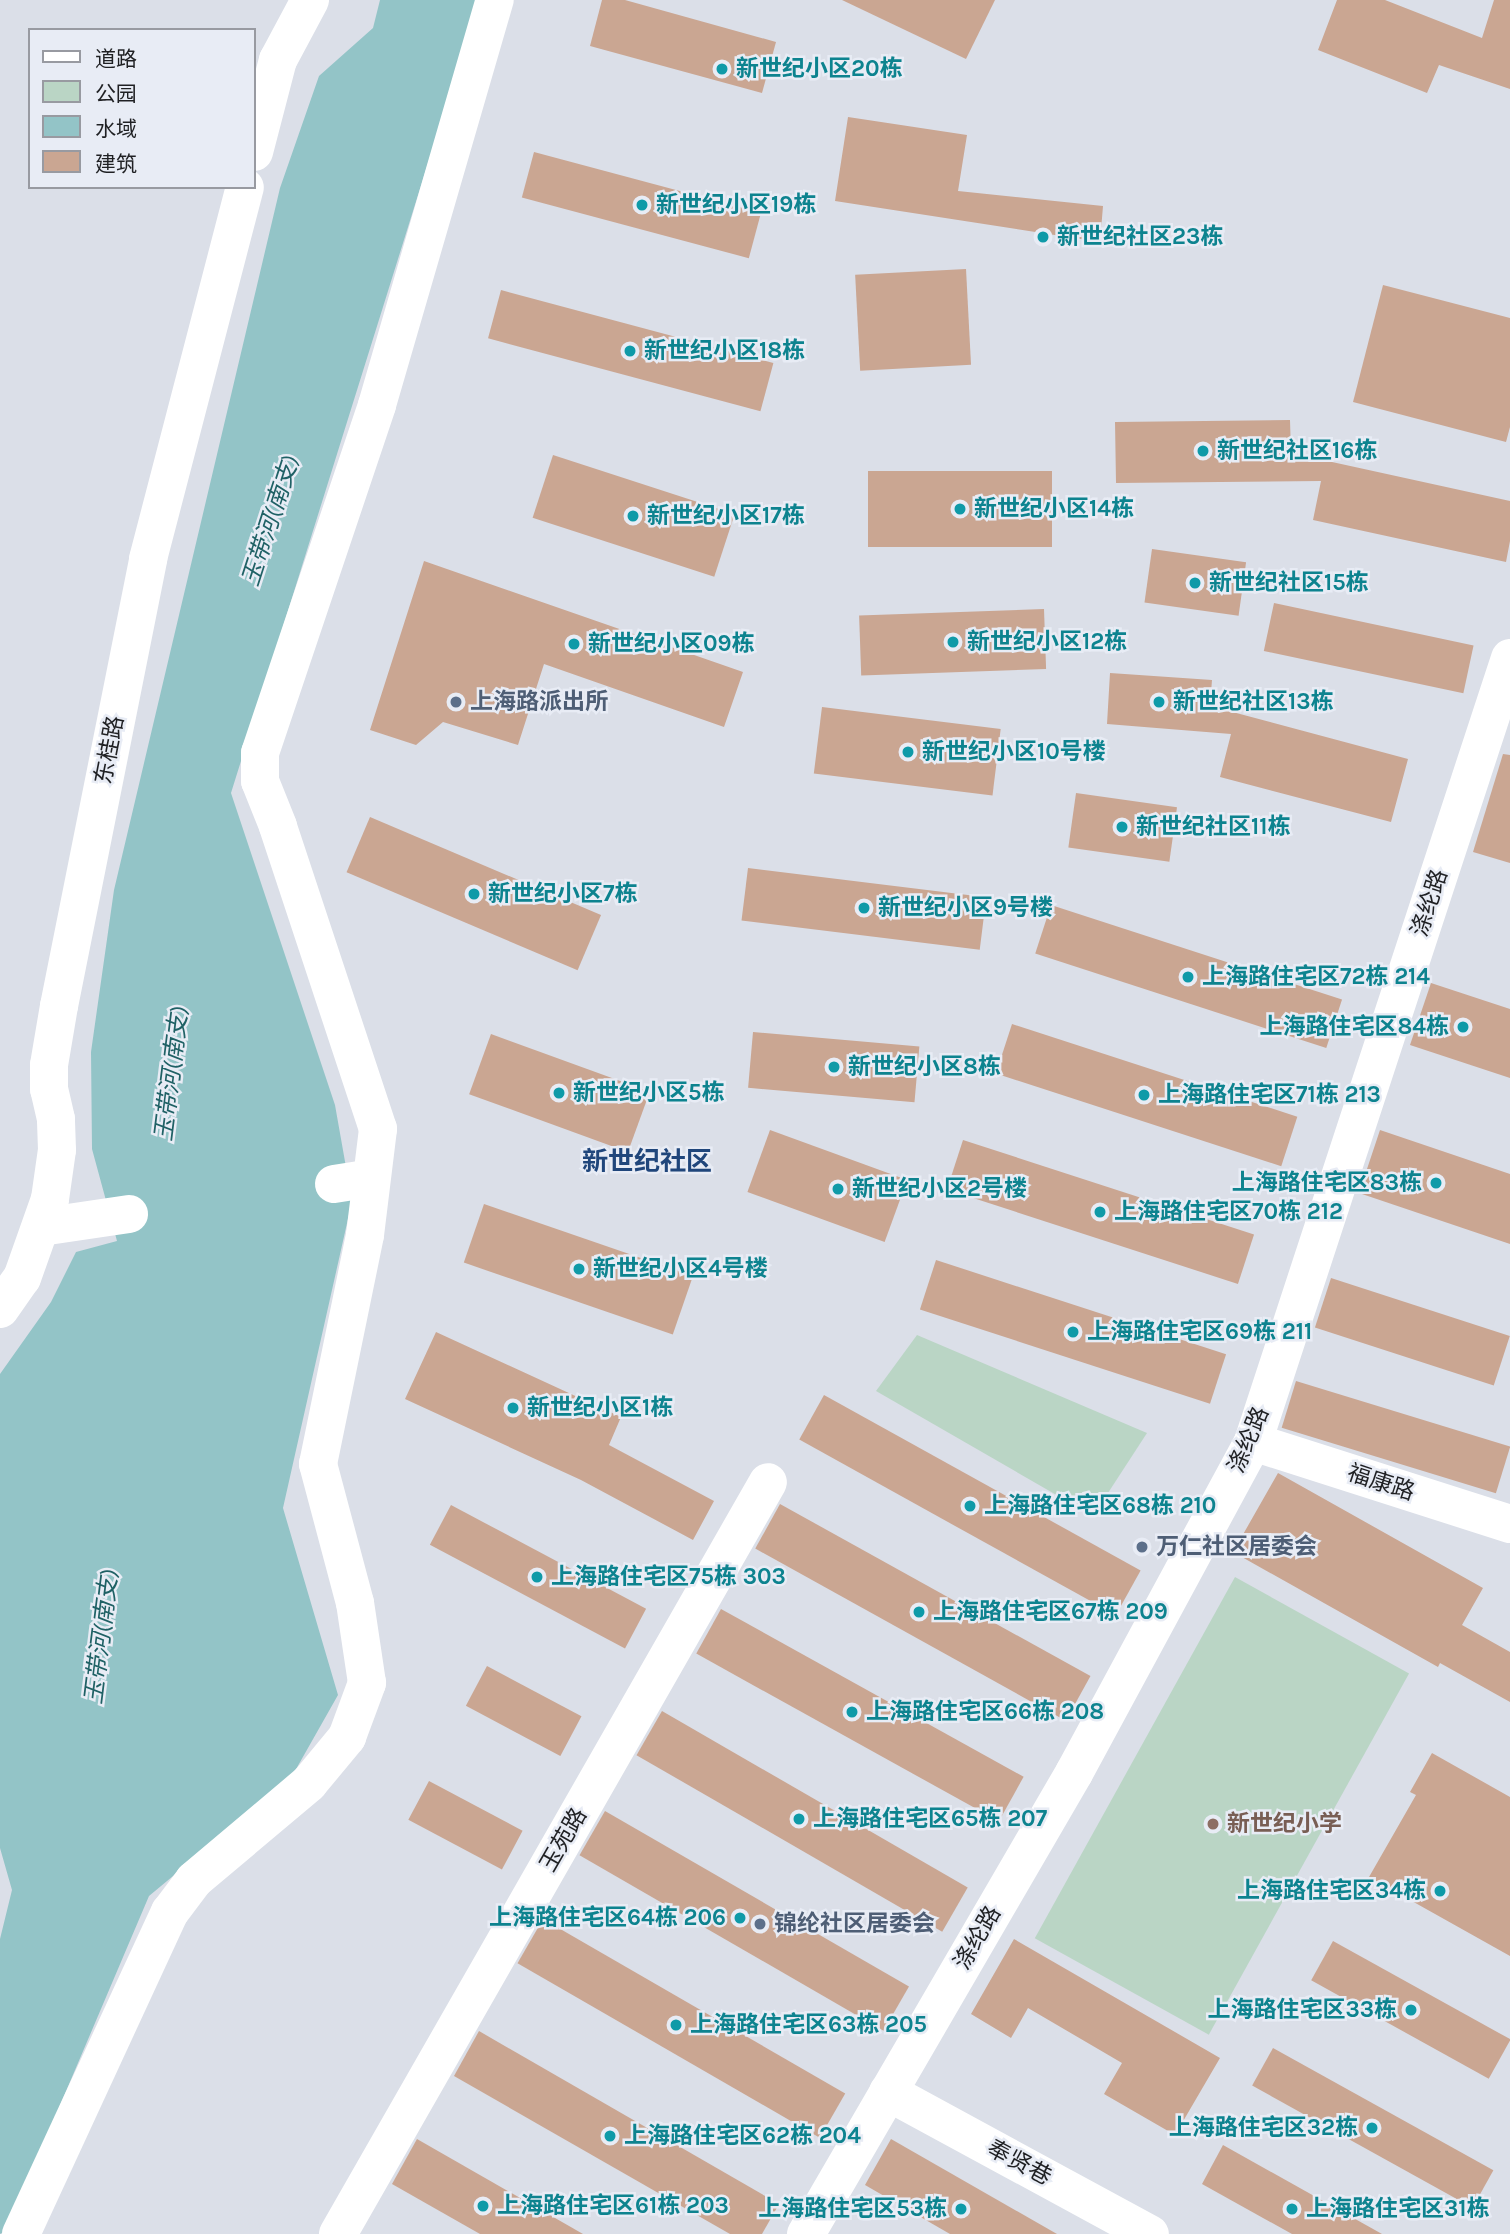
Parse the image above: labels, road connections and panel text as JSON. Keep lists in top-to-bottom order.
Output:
{
  "streets": {
    "street": [
      "东桂路",
      "涤纶路",
      "福康路",
      "玉苑路",
      "奉贤巷"
    ]
  },
  "crossings": [
    ["涤纶路", "福康路"],
    ["涤纶路", "奉贤巷"]
  ],
  "districts": ["新世纪社区"],
  "water": ["玉带河(南支)"],
  "places": [
    "新世纪小区20栋",
    "新世纪小区19栋",
    "新世纪社区23栋",
    "新世纪小区18栋",
    "新世纪社区16栋",
    "新世纪小区14栋",
    "新世纪小区17栋",
    "新世纪社区15栋",
    "新世纪小区12栋",
    "新世纪小区09栋",
    "上海路派出所",
    "新世纪社区13栋",
    "新世纪小区10号楼",
    "新世纪社区11栋",
    "新世纪小区7栋",
    "新世纪小区9号楼",
    "上海路住宅区72栋 214",
    "上海路住宅区84栋",
    "新世纪小区8栋",
    "新世纪小区5栋",
    "上海路住宅区71栋 213",
    "上海路住宅区83栋",
    "新世纪小区2号楼",
    "上海路住宅区70栋 212",
    "新世纪小区4号楼",
    "上海路住宅区69栋 211",
    "新世纪小区1栋",
    "上海路住宅区68栋 210",
    "万仁社区居委会",
    "上海路住宅区75栋 303",
    "上海路住宅区67栋 209",
    "上海路住宅区66栋 208",
    "上海路住宅区65栋 207",
    "新世纪小学",
    "上海路住宅区34栋",
    "上海路住宅区64栋 206",
    "锦纶社区居委会",
    "上海路住宅区33栋",
    "上海路住宅区63栋 205",
    "上海路住宅区32栋",
    "上海路住宅区62栋 204",
    "上海路住宅区61栋 203",
    "上海路住宅区53栋",
    "上海路住宅区31栋"
  ],
  "legend": [
    "道路",
    "公园",
    "水域",
    "建筑"
  ]
}
